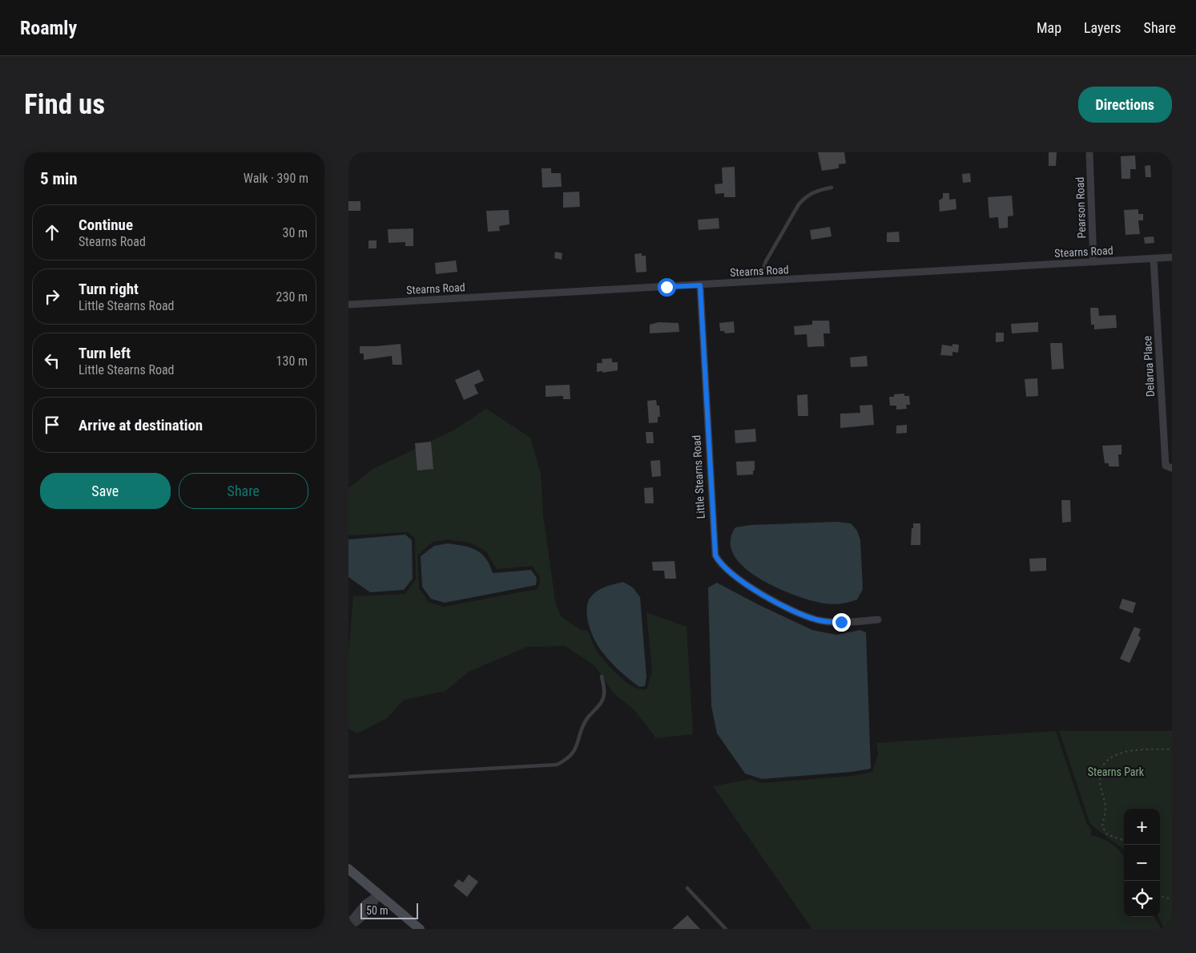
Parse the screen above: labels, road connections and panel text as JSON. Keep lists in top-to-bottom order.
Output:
{
  "streets": {
    "street": [
      "Pearson Road",
      "Stearns Road",
      "Delarua Place",
      "Little Stearns Road"
    ]
  },
  "crossings": [
    ["Pearson Road", "Stearns Road"],
    ["Stearns Road", "Delarua Place"],
    ["Stearns Road", "Little Stearns Road"]
  ],
  "parks": ["Stearns Park"],
  "scale_bar": "50 m",
  "page": {
    "header": "Roamly",
    "nav": ["Map", "Layers", "Share"],
    "buttons": [
      "Directions",
      ["Save", "Share"]
    ],
    "title": "Find us",
    "heading": ["5 min", "Walk · 390 m"],
    "list": [
      ["Continue", "Stearns Road", "30 m"],
      ["Turn right", "Little Stearns Road", "230 m"],
      ["Turn left", "Little Stearns Road", "130 m"],
      "Arrive at destination"
    ],
    "map_buttons": ["+", "−"],
    "scale": "50 m"
  }
}
